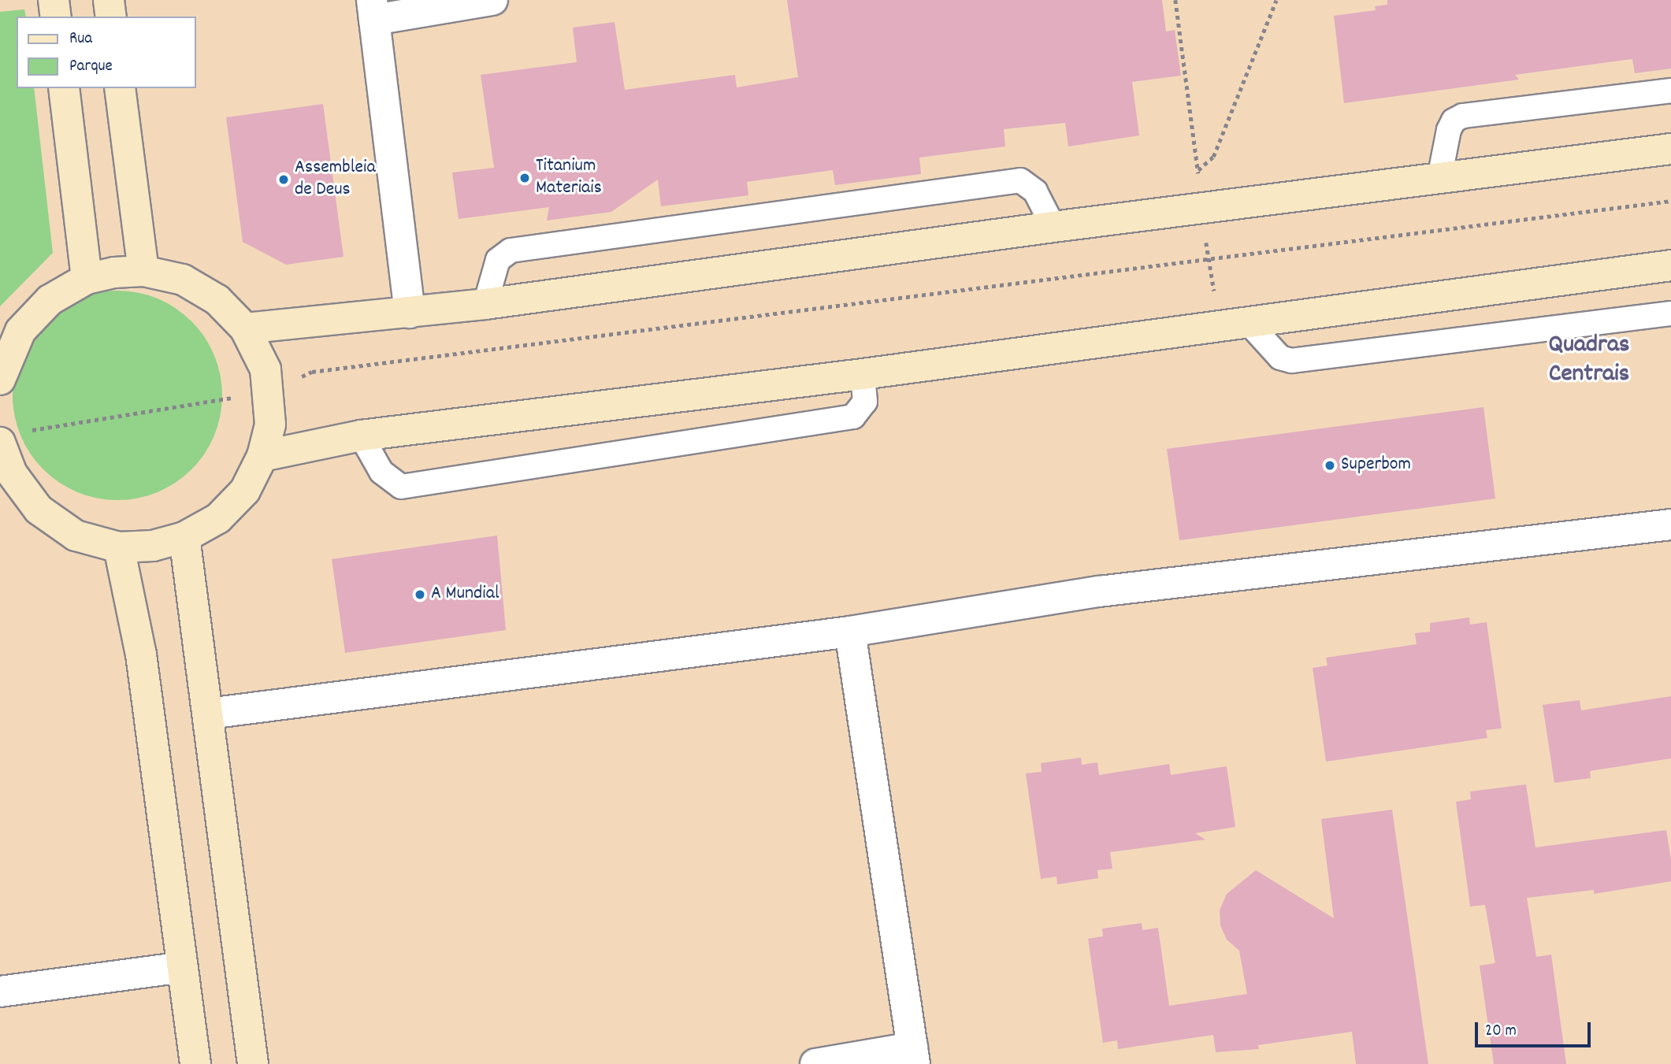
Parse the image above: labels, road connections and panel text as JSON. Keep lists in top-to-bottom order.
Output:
{
  "districts": ["Quadras Centrais"],
  "places": [
    "Titanium Materiais",
    "Assembleia de Deus",
    "Superbom",
    "A Mundial"
  ],
  "legend": ["Rua", "Parque"],
  "scale_bar": "20 m"
}
